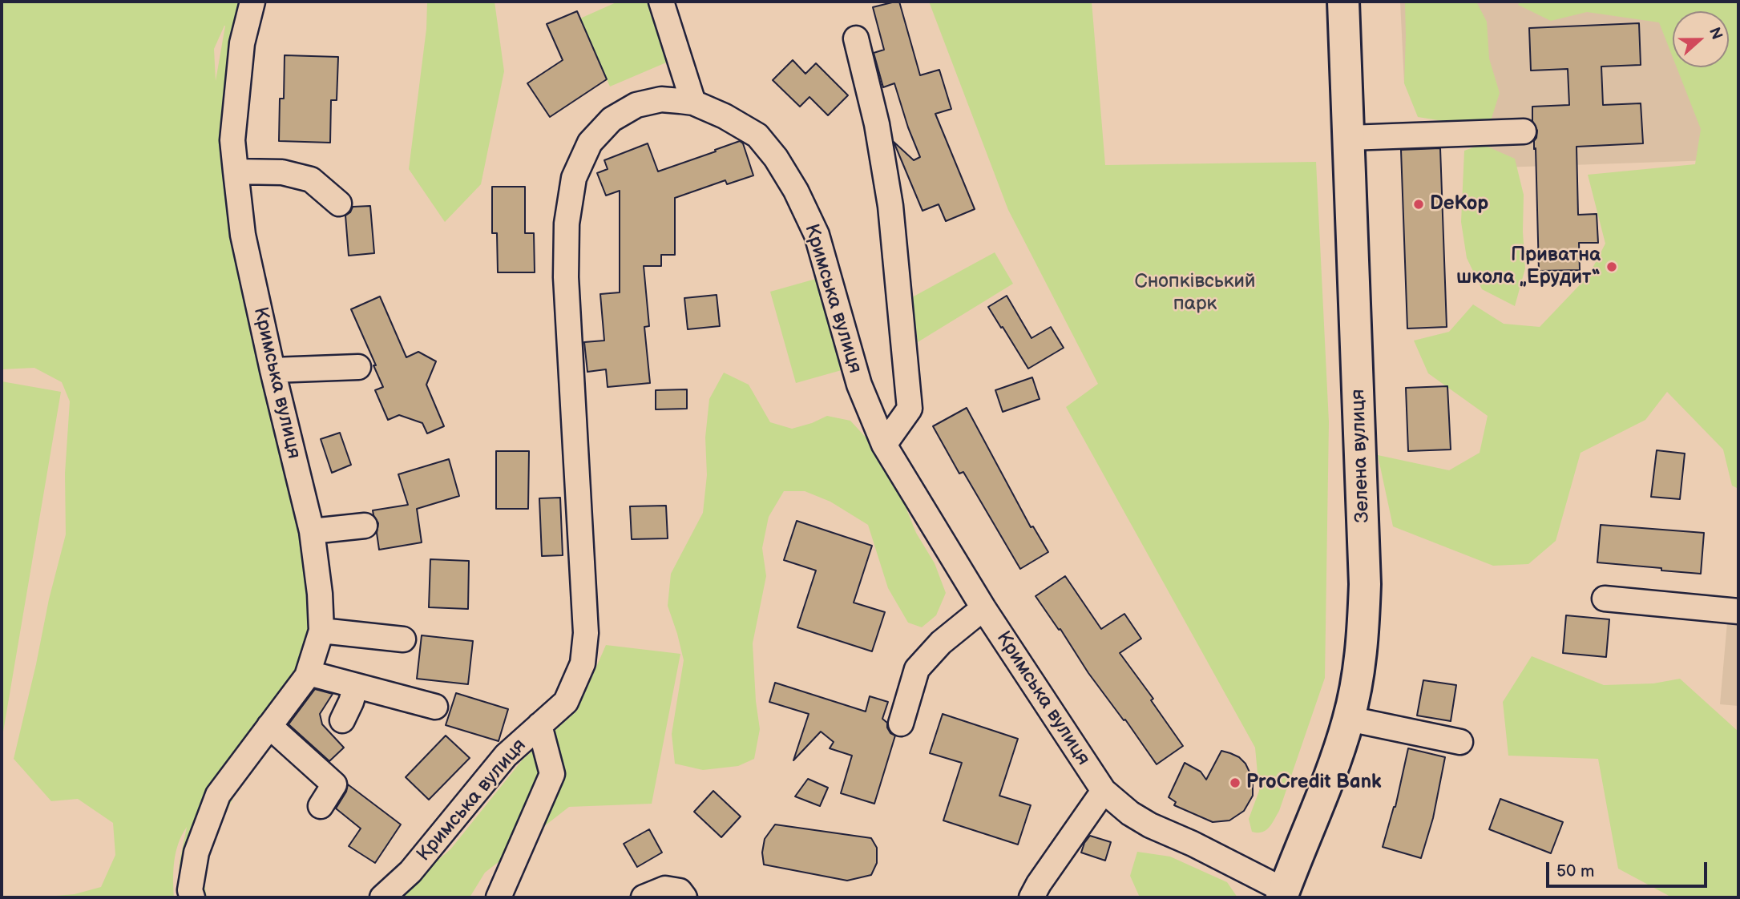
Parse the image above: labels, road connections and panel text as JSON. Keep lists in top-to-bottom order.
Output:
{
  "streets": {
    "main road": ["Зелена вулиця"],
    "street": ["Кримська вулиця"]
  },
  "crossings": [
    ["Кримська вулиця", "Зелена вулиця"]
  ],
  "parks": ["Снопківський парк"],
  "places": ["DeKop", "Приватна школа „Ерудит“", "ProCredit Bank"],
  "scale_bar": "50 m",
  "north": "right"
}
